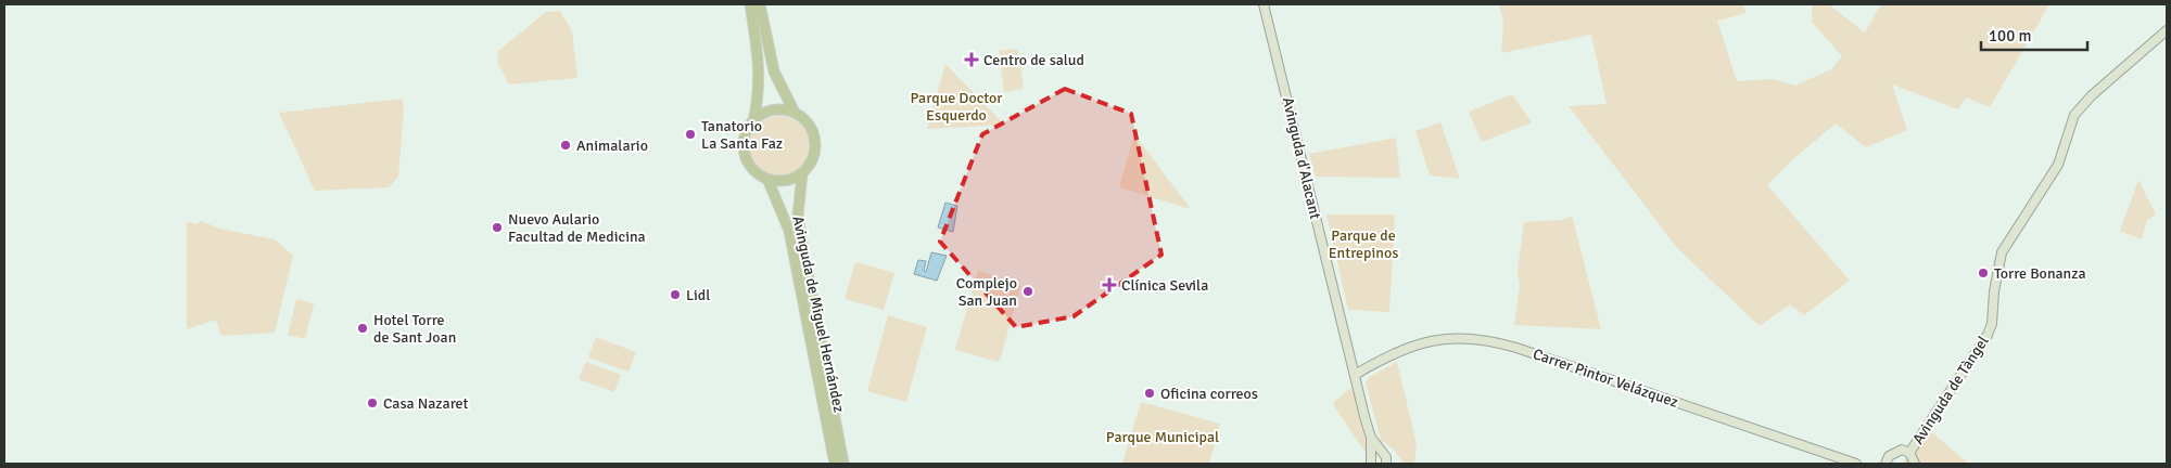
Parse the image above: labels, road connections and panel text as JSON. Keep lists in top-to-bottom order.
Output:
{
  "streets": {
    "main road": ["Avinguda de Miguel Hernández"],
    "street": ["Avinguda d'Alacant", "Carrer Pintor Velázquez", "Avinguda de Tàngel"]
  },
  "crossings": [
    ["Avinguda d'Alacant", "Carrer Pintor Velázquez"]
  ],
  "parks": ["Parque Doctor Esquerdo", "Parque de Entrepinos", "Parque Municipal"],
  "places": {
    "health": ["Centro de salud", "Clínica Sevila"],
    "other": [
      "Tanatorio La Santa Faz",
      "Animalario",
      "Nuevo Aulario Facultad de Medicina",
      "Torre Bonanza",
      "Complejo San Juan",
      "Lidl",
      "Hotel Torre de Sant Joan",
      "Oficina correos",
      "Casa Nazaret"
    ]
  },
  "scale_bar": "100 m"
}
